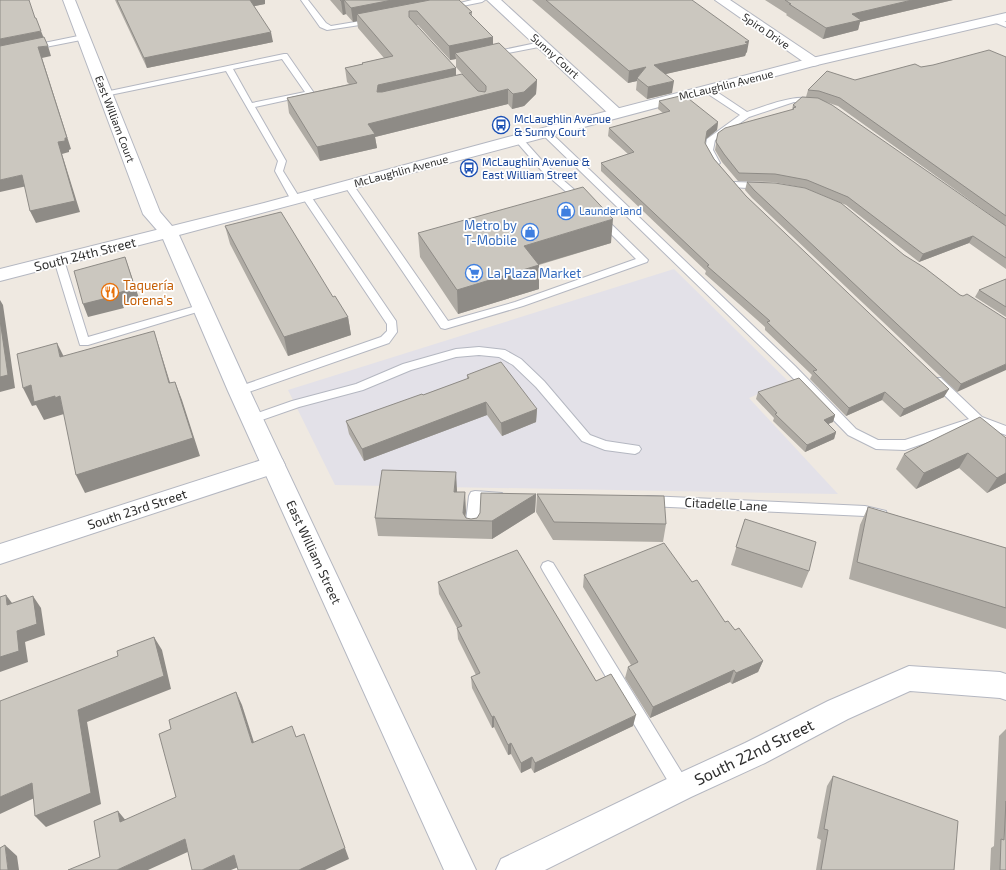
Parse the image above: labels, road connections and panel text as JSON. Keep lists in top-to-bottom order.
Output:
{
  "streets": {
    "street": [
      "Spiro Drive",
      "Sunny Court",
      "McLaughlin Avenue",
      "East William Court",
      "South 24th Street",
      "South 23rd Street",
      "East William Street",
      "South 22nd Street"
    ],
    "lane": ["Citadelle Lane"]
  },
  "crossings": [
    ["Spiro Drive", "McLaughlin Avenue"],
    ["Sunny Court", "McLaughlin Avenue"],
    ["McLaughlin Avenue", "East William Court"],
    ["McLaughlin Avenue", "South 24th Street"],
    ["McLaughlin Avenue", "East William Street"],
    ["East William Court", "South 24th Street"],
    ["East William Court", "East William Street"],
    ["South 24th Street", "East William Street"],
    ["South 23rd Street", "East William Street"]
  ],
  "places": {
    "bus stop": ["McLaughlin Avenue & Sunny Court", "McLaughlin Avenue & East William Street"],
    "shop": ["Launderland", "Metro by T-Mobile"],
    "supermarket": ["La Plaza Market"],
    "restaurant": ["Taquería Lorena's"]
  }
}
